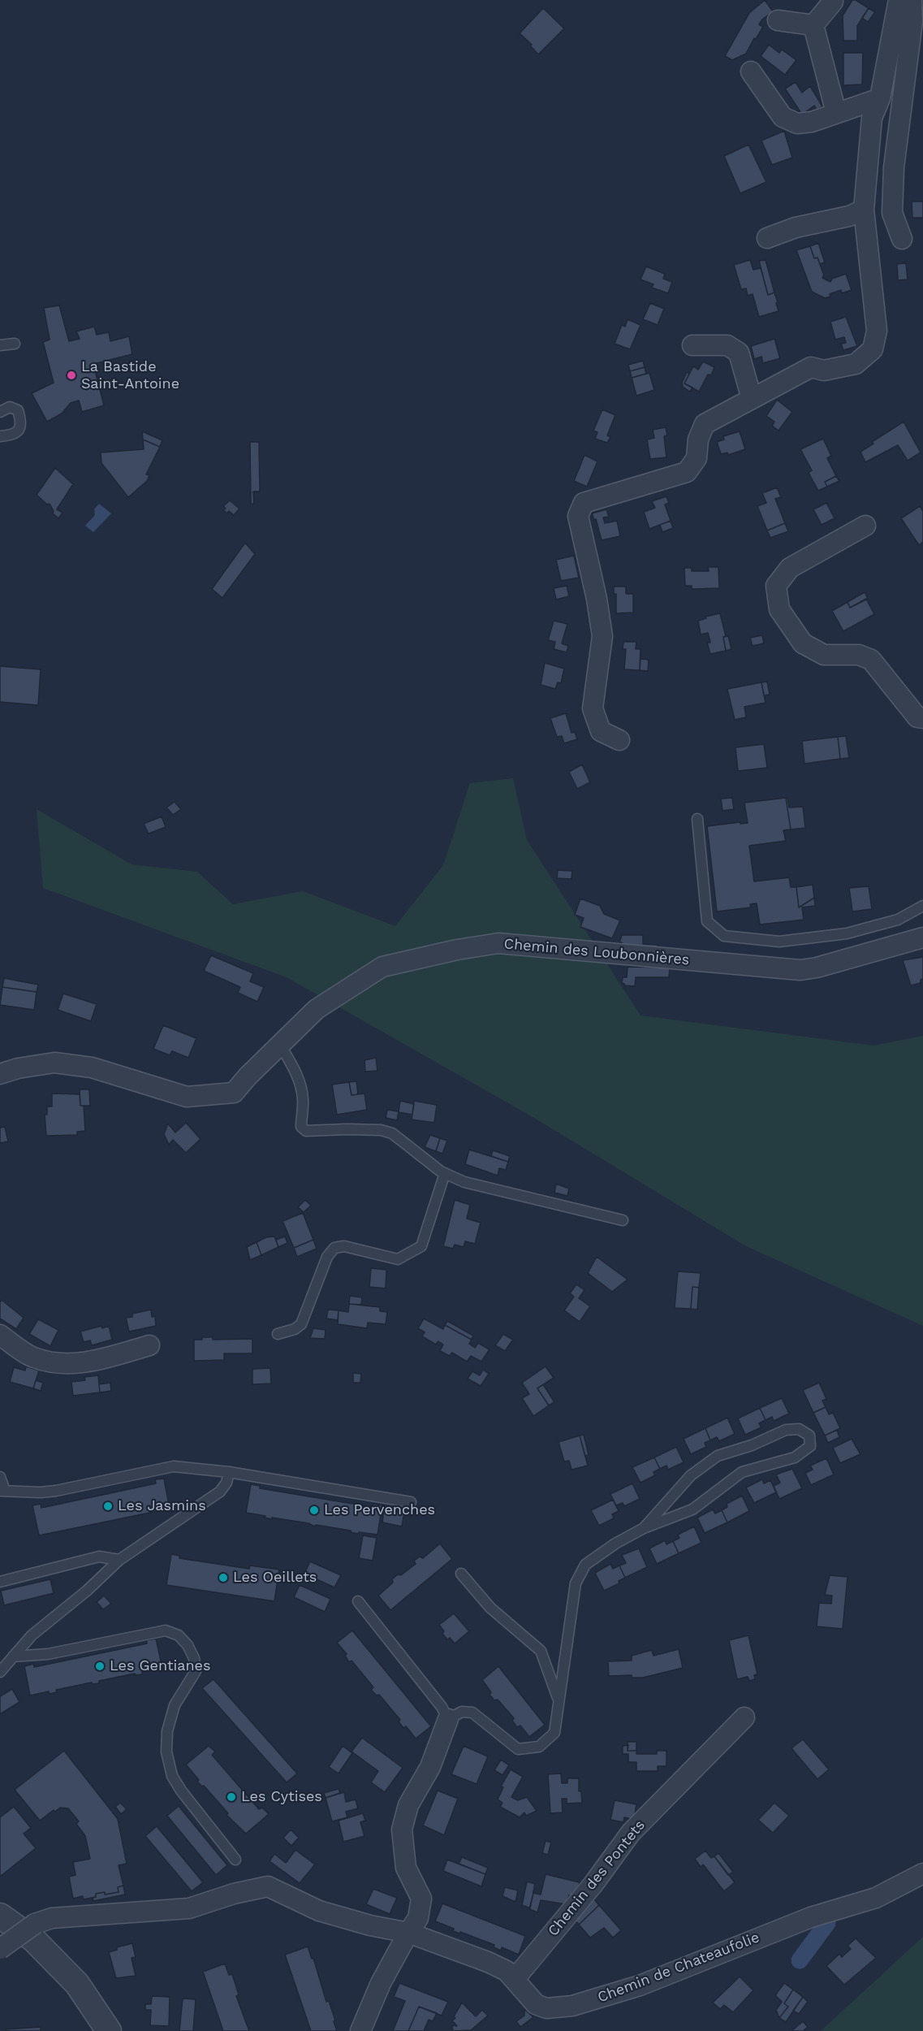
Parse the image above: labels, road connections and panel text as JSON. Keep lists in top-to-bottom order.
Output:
{
  "streets": {
    "street": ["Chemin des Loubonnières", "Chemin des Pontets", "Chemin de Chateaufolie"]
  },
  "crossings": [
    ["Chemin des Pontets", "Chemin de Chateaufolie"]
  ],
  "places": [
    "La Bastide Saint-Antoine",
    "Les Jasmins",
    "Les Pervenches",
    "Les Oeillets",
    "Les Gentianes",
    "Les Cytises"
  ]
}
